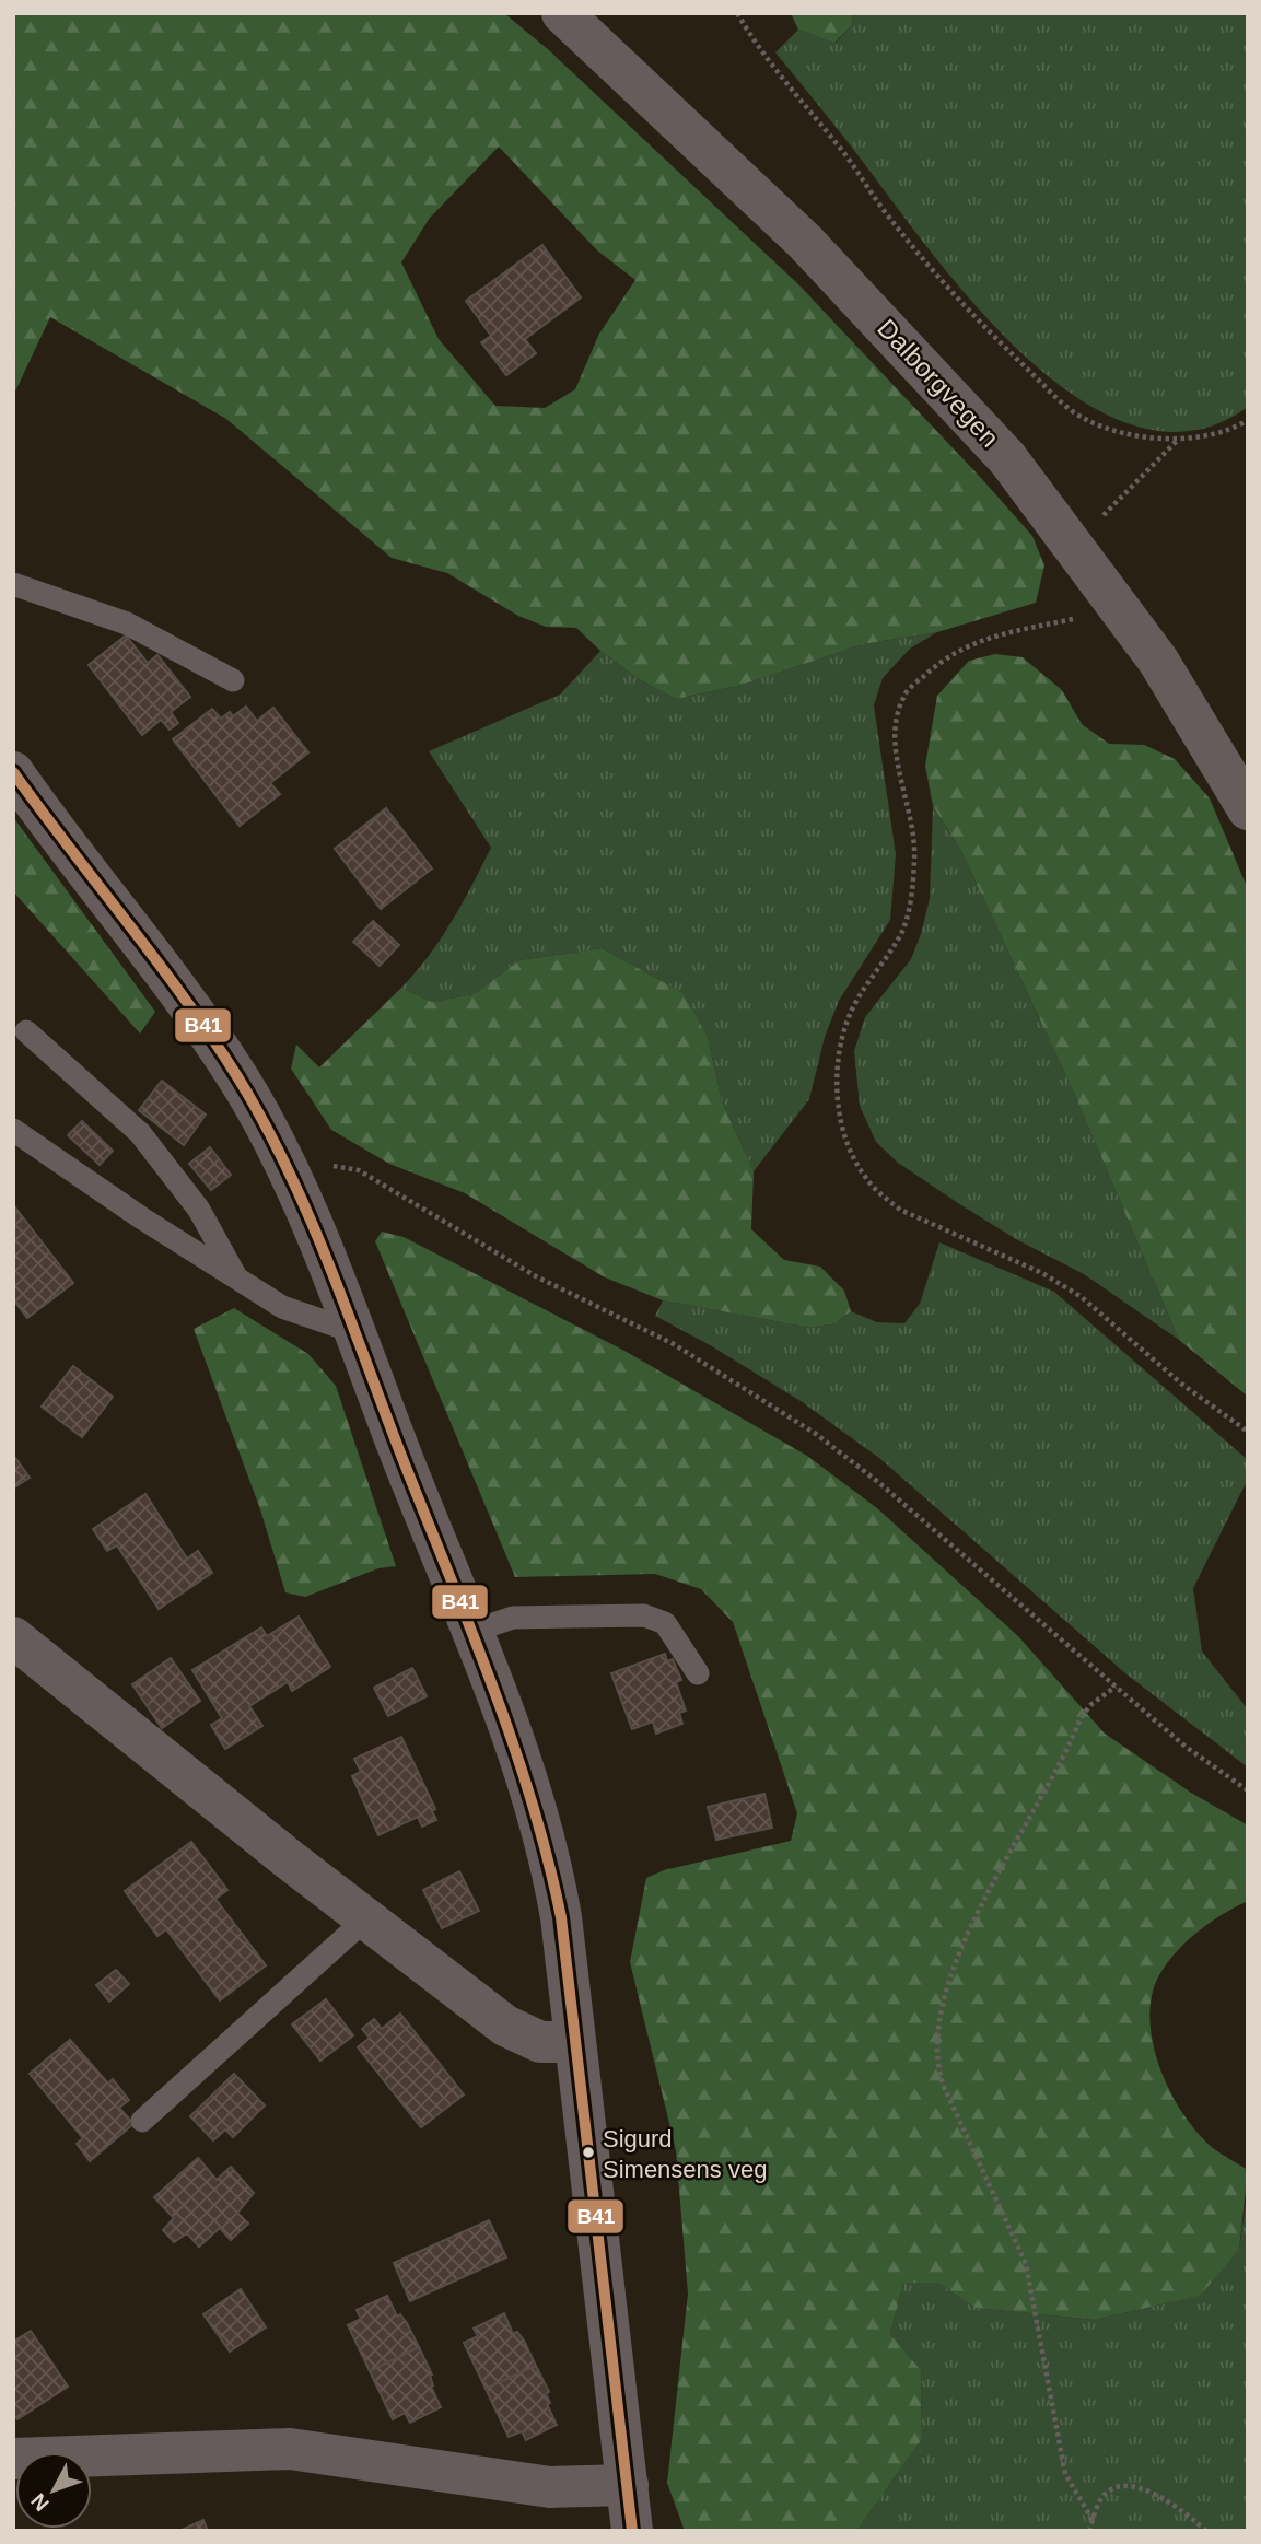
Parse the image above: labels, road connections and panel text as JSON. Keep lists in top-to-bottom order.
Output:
{
  "streets": {
    "street": ["Dalborgvegen"]
  },
  "places": ["Sigurd Simensens veg"],
  "lines": ["transit line B41"],
  "north": "bottom left"
}
